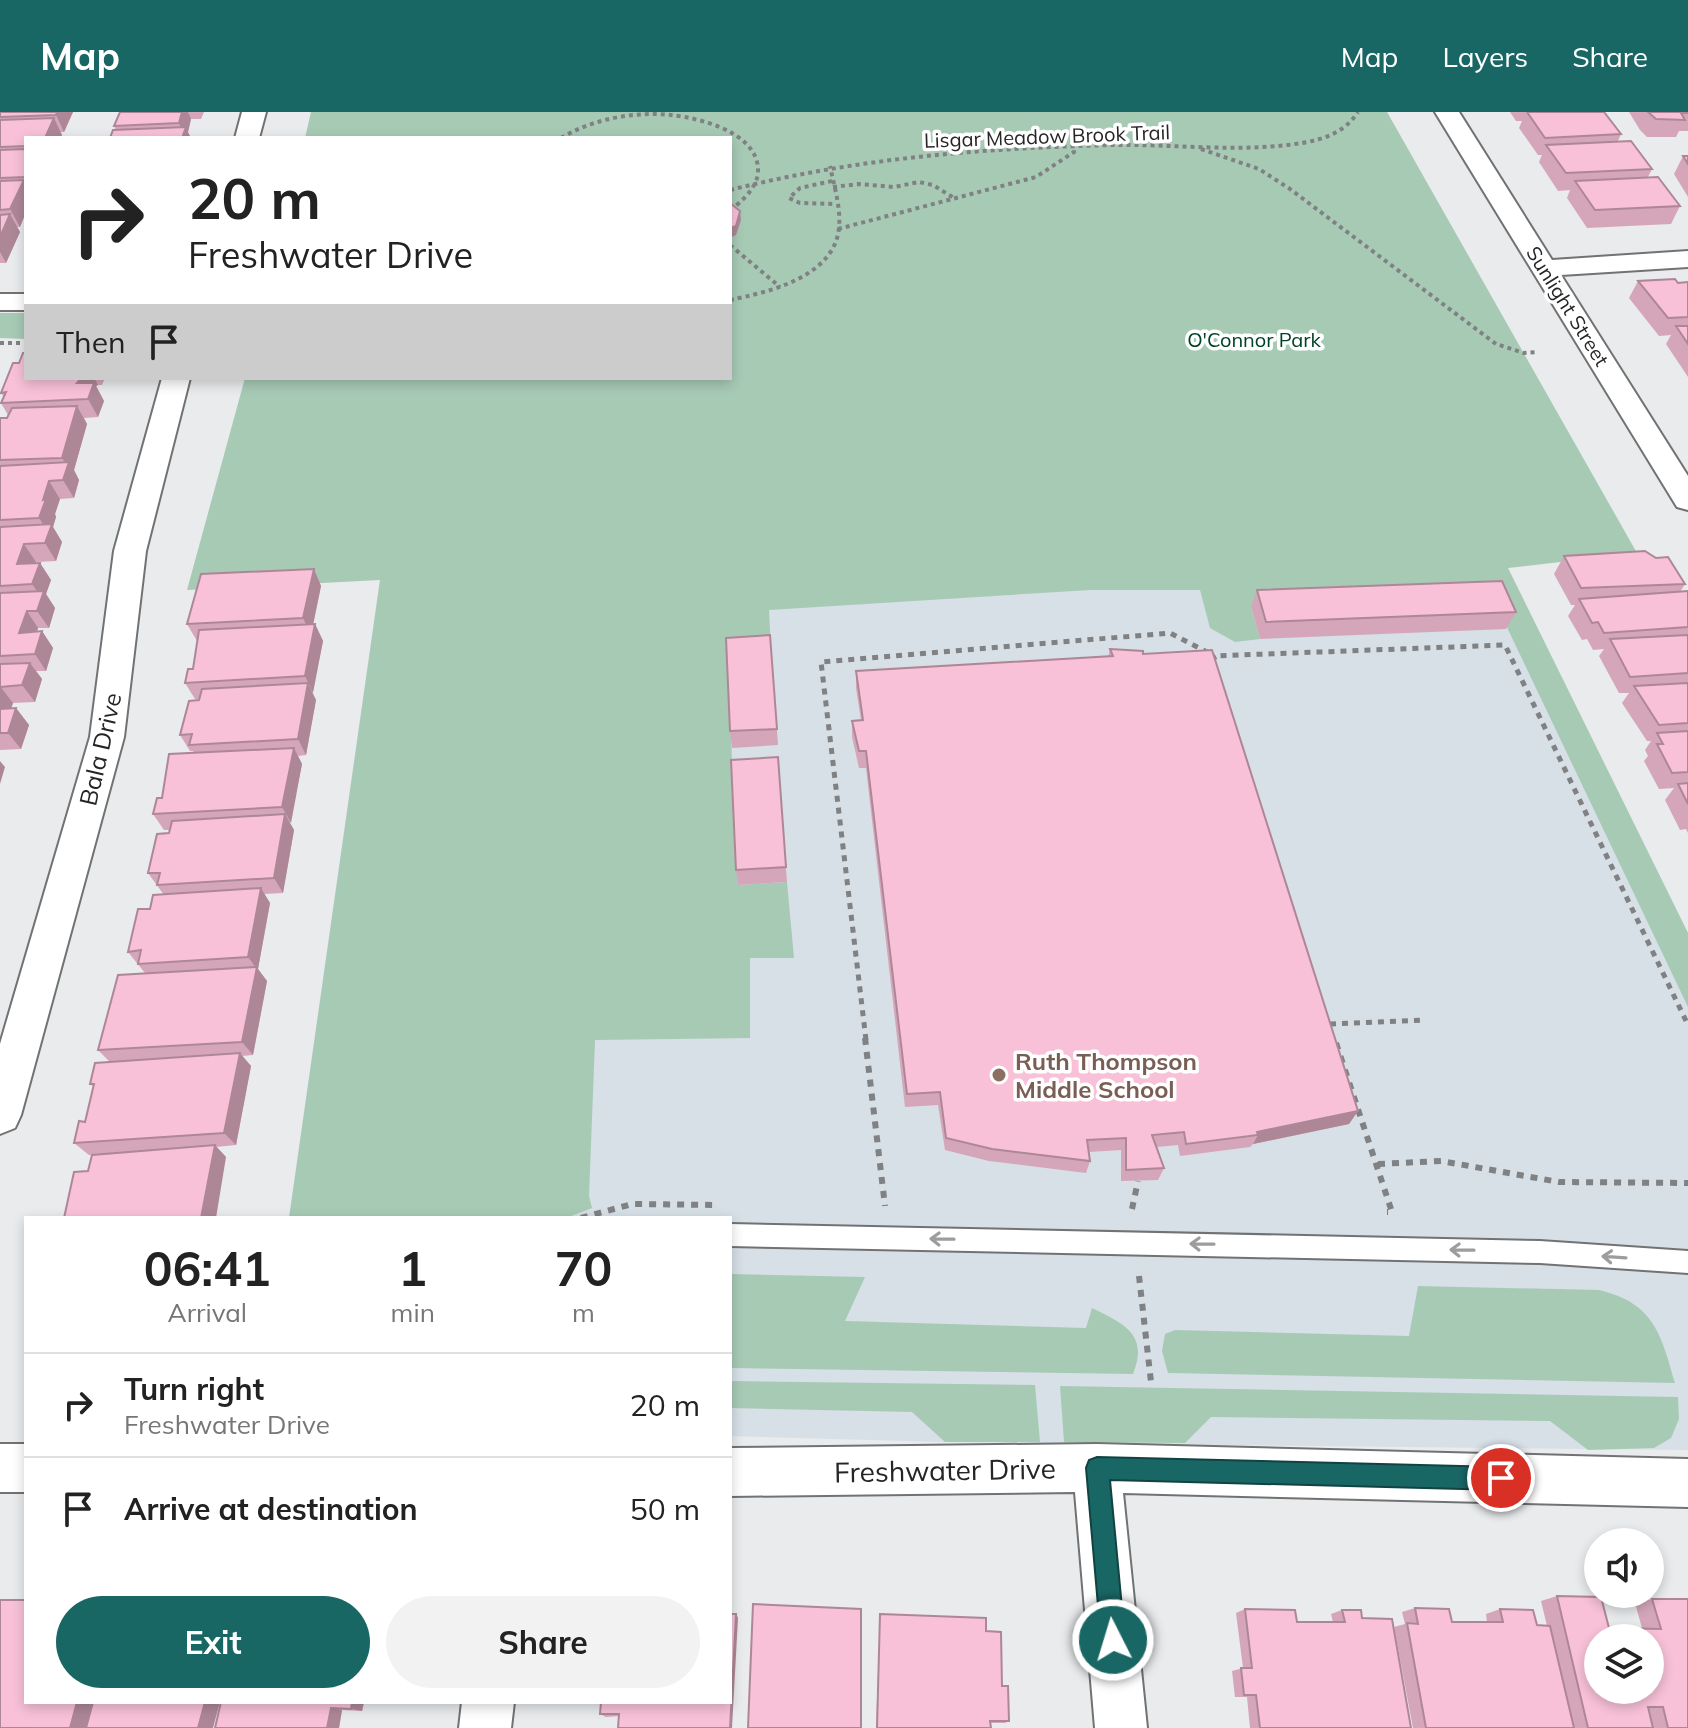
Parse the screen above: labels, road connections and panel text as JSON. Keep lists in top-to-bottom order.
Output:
{
  "streets": {
    "street": ["Sunlight Street", "Bala Drive", "Freshwater Drive"],
    "path": ["Lisgar Meadow Brook Trail"]
  },
  "parks": ["O'Connor Park"],
  "places": ["Ruth Thompson Middle School"],
  "page": {
    "header": "Map",
    "nav": ["Map", "Layers", "Share"],
    "turn": ["20 m", "Freshwater Drive"],
    "then": "Then",
    "eta": [
      "06:41",
      "Arrival",
      "1",
      "min",
      "70",
      "m"
    ],
    "list": [
      {
        "name": "Turn right",
        "note": "Freshwater Drive",
        "value": "20 m"
      },
      {
        "name": "Arrive at destination",
        "value": "50 m"
      }
    ],
    "buttons": ["Exit", "Share"]
  }
}
